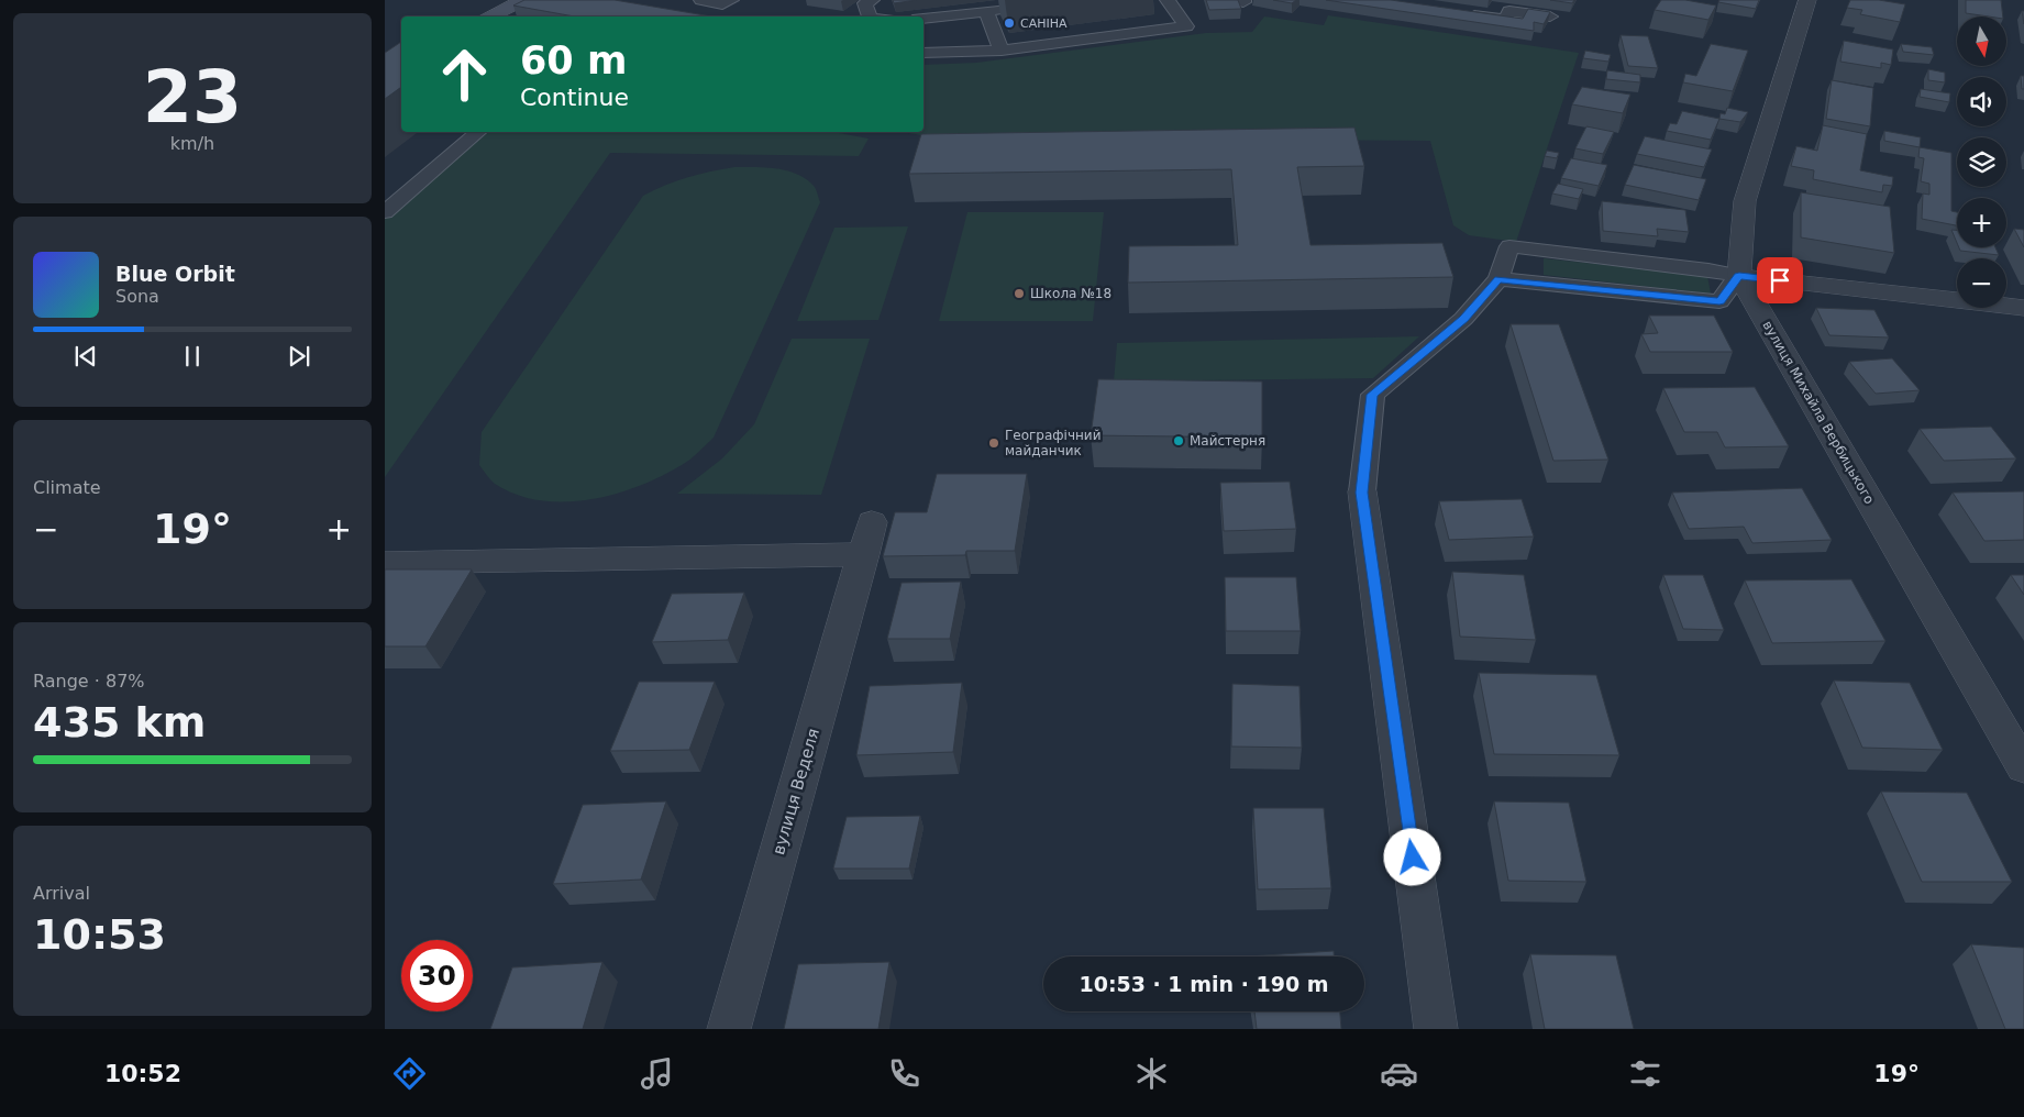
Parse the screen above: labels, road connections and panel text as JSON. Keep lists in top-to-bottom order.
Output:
{
  "streets": {
    "street": ["вулиця Михайла Вербицького", "вулиця Веделя"]
  },
  "places": [
    "САНІНА",
    "Школа №18",
    "Майстерня",
    "Географічний майданчик"
  ],
  "north": "bottom",
  "page": {
    "tile": [
      ["23", "km/h"],
      "Climate",
      ["Range · 87%", "435 km"],
      ["Arrival", "10:53"]
    ],
    "map_buttons": ["+", "−"],
    "turn": ["60 m", "Continue"],
    "song": ["Blue Orbit", "Sona"],
    "heat": ["−", "19°", "+"],
    "limit": "30",
    "trip": "10:53 · 1 min · 190 m",
    "tabs": ["10:52", "19°"]
  }
}
